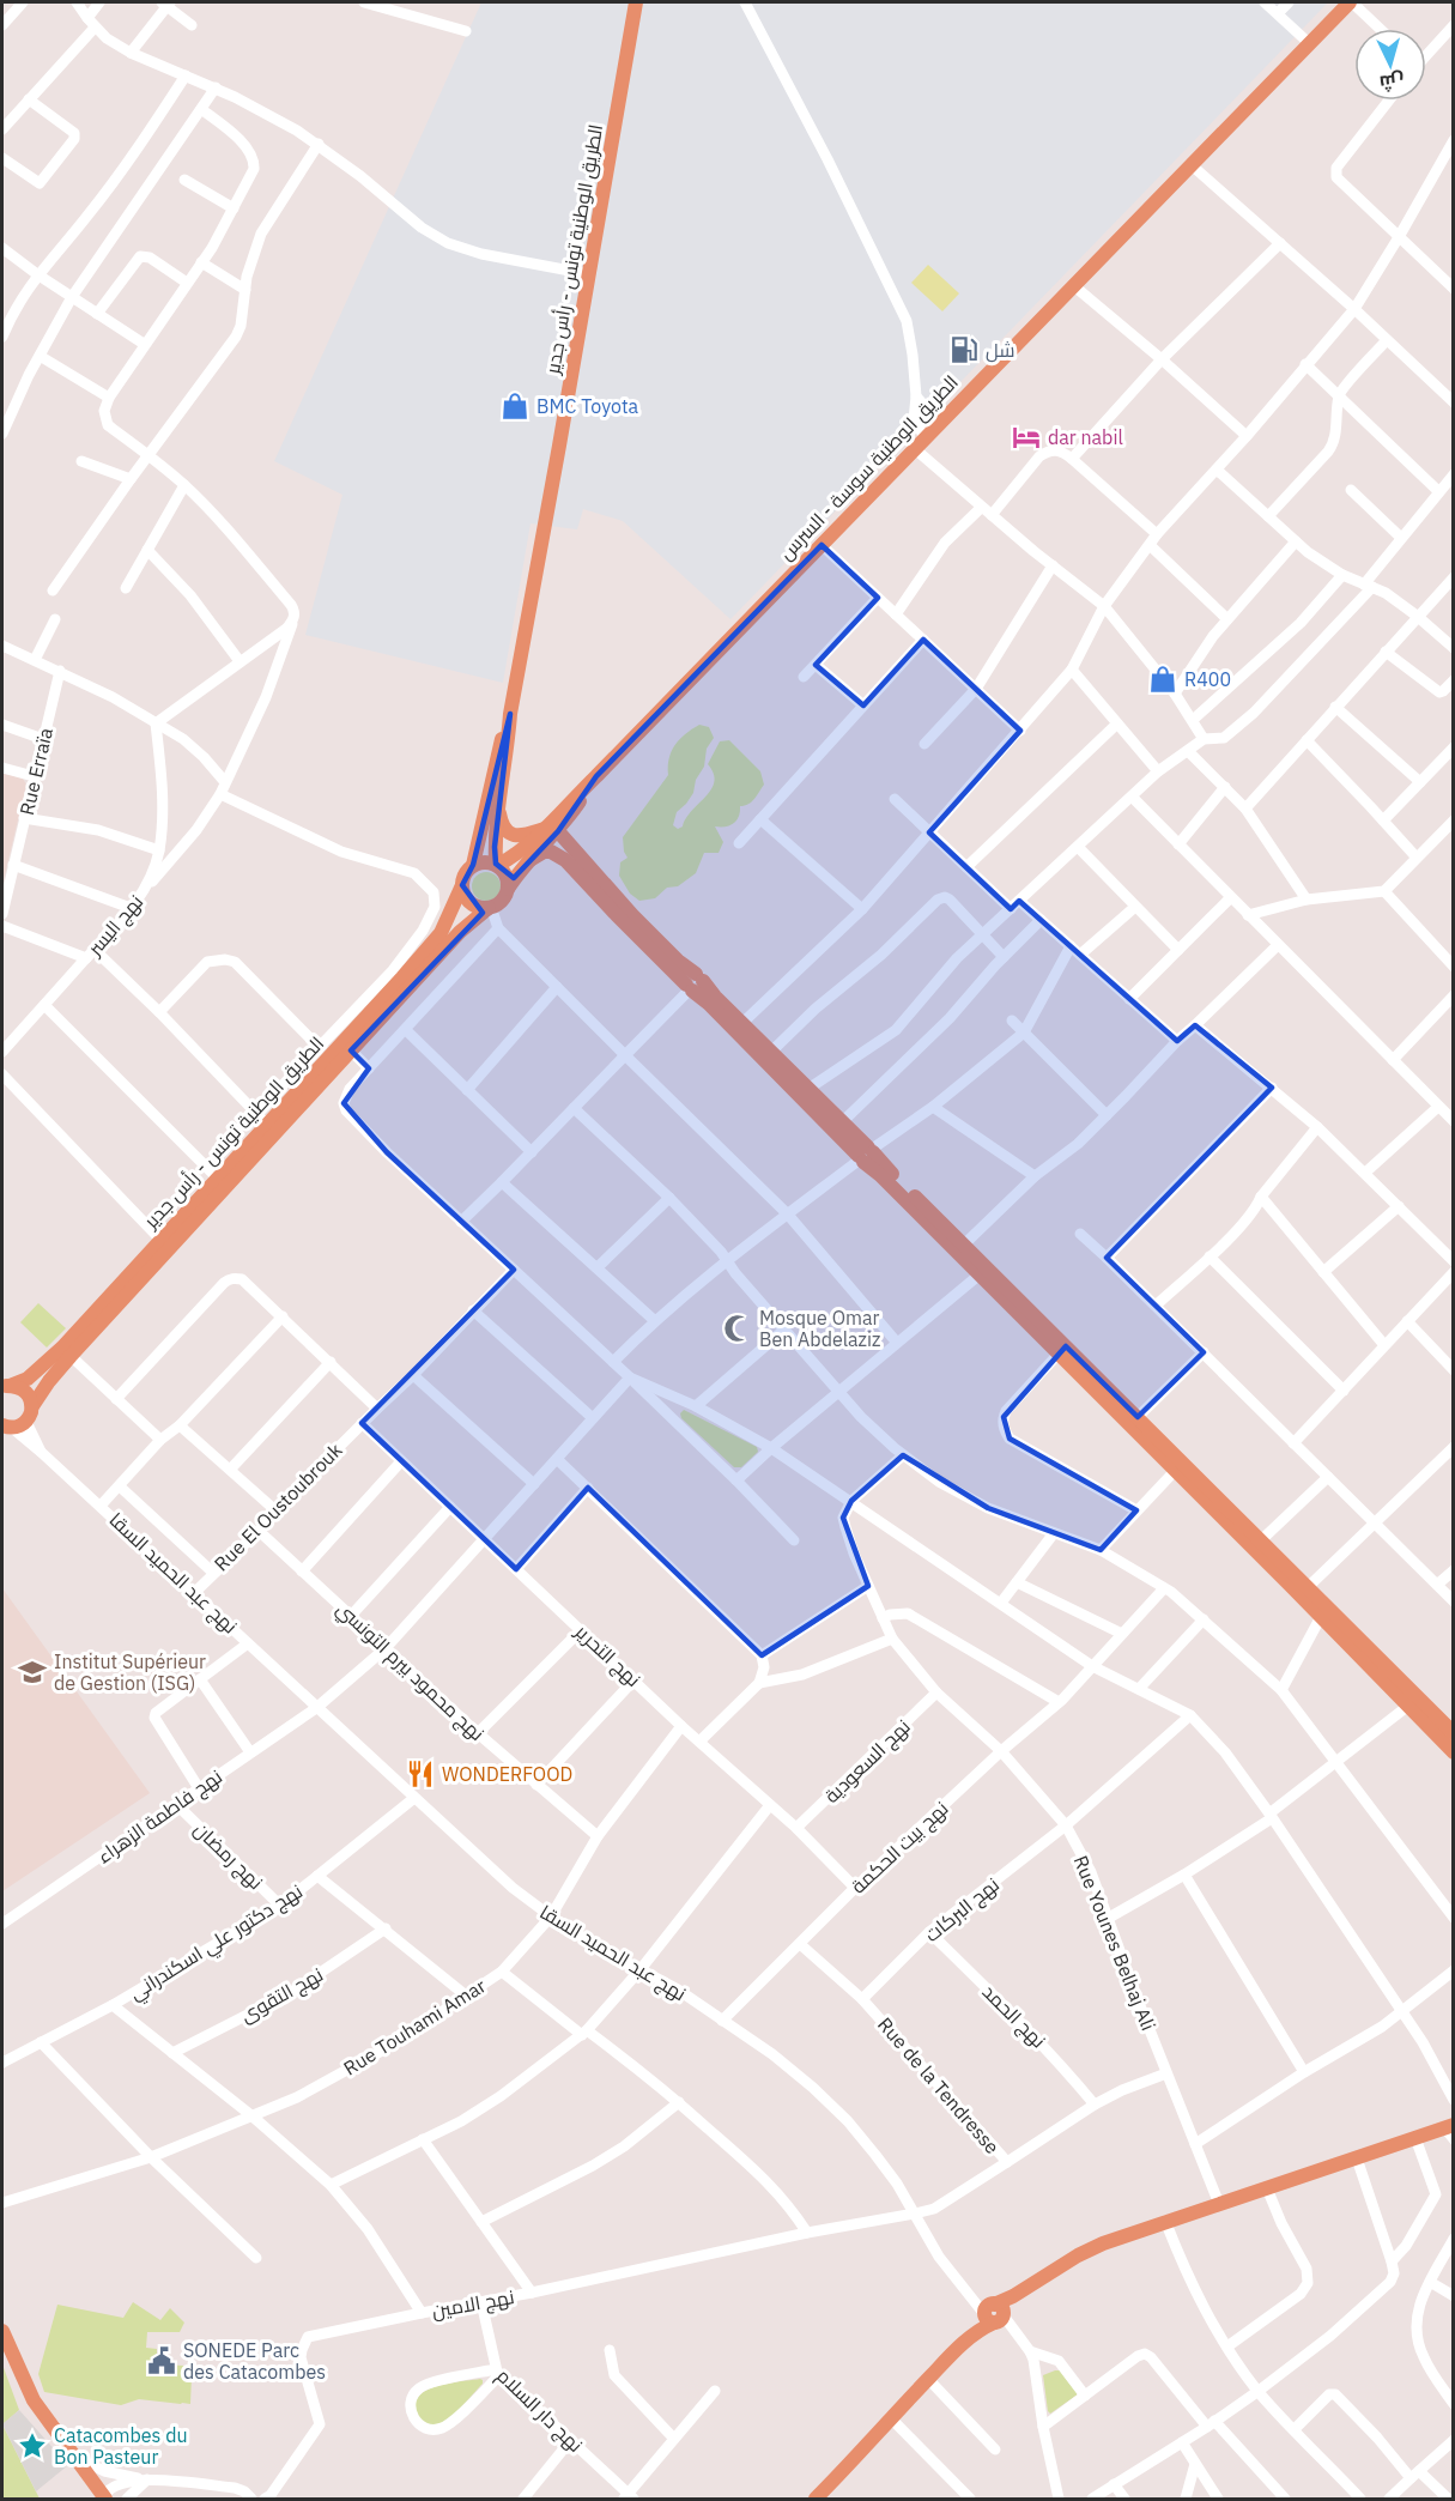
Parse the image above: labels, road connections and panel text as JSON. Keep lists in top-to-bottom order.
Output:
{
  "streets": {
    "main road": ["الطريق الوطنية تونس - رأس جدير", "الطريق الوطنية سوسة - السرس"],
    "street": [
      "Rue Erraïa",
      "نهج اليسر",
      "Rue El Oustoubrouk",
      "نهج عبد الحميد السقا",
      "نهج التحرير",
      "نهج محمود بيرم التونسي",
      "نهج السعودية",
      "نهج فاطمة الزهراء",
      "نهج بيت الحكمة",
      "نهج رمضان",
      "نهج البركات",
      "نهج دكتور علي اسكندراني",
      "Rue Younes Belhaj Ali",
      "نهج التقوى",
      "نهج الحمد",
      "Rue Touhami Amar",
      "Rue de la Tendresse",
      "نهج الامين",
      "نهج دار السلام"
    ]
  },
  "crossings": [
    ["الطريق الوطنية تونس - رأس جدير", "الطريق الوطنية سوسة - السرس"],
    ["Rue El Oustoubrouk", "نهج عبد الحميد السقا"],
    ["Rue El Oustoubrouk", "نهج التحرير"],
    ["Rue El Oustoubrouk", "نهج محمود بيرم التونسي"],
    ["نهج عبد الحميد السقا", "نهج فاطمة الزهراء"],
    ["نهج عبد الحميد السقا", "نهج بيت الحكمة"],
    ["نهج عبد الحميد السقا", "نهج دكتور علي اسكندراني"],
    ["نهج عبد الحميد السقا", "Rue Touhami Amar"],
    ["نهج عبد الحميد السقا", "نهج الامين"],
    ["نهج التحرير", "نهج السعودية"],
    ["نهج التحرير", "نهج فاطمة الزهراء"],
    ["نهج التحرير", "نهج بيت الحكمة"],
    ["نهج التحرير", "Rue Touhami Amar"],
    ["نهج محمود بيرم التونسي", "نهج فاطمة الزهراء"],
    ["نهج محمود بيرم التونسي", "Rue Touhami Amar"],
    ["نهج السعودية", "Rue Younes Belhaj Ali"],
    ["نهج فاطمة الزهراء", "نهج رمضان"],
    ["نهج بيت الحكمة", "Rue Younes Belhaj Ali"],
    ["نهج بيت الحكمة", "Rue de la Tendresse"],
    ["نهج رمضان", "نهج دكتور علي اسكندراني"],
    ["نهج البركات", "Rue Younes Belhaj Ali"],
    ["نهج البركات", "نهج الحمد"],
    ["نهج البركات", "Rue de la Tendresse"],
    ["نهج دكتور علي اسكندراني", "نهج الامين"],
    ["Rue Younes Belhaj Ali", "Rue de la Tendresse"],
    ["نهج التقوى", "نهج الامين"],
    ["نهج الحمد", "Rue de la Tendresse"],
    ["Rue Touhami Amar", "نهج الامين"],
    ["Rue de la Tendresse", "نهج الامين"],
    ["نهج الامين", "نهج دار السلام"]
  ],
  "places": {
    "fuel station": ["شل"],
    "shop": ["BMC Toyota", "R400"],
    "hotel": ["dar nabil"],
    "mosque": ["Mosque Omar Ben Abdelaziz"],
    "school or university": ["Institut Supérieur de Gestion (ISG)"],
    "restaurant": ["WONDERFOOD"],
    "public building": ["SONEDE Parc des Catacombes"],
    "place": ["Catacombes du Bon Pasteur"]
  },
  "north": "bottom"
}
